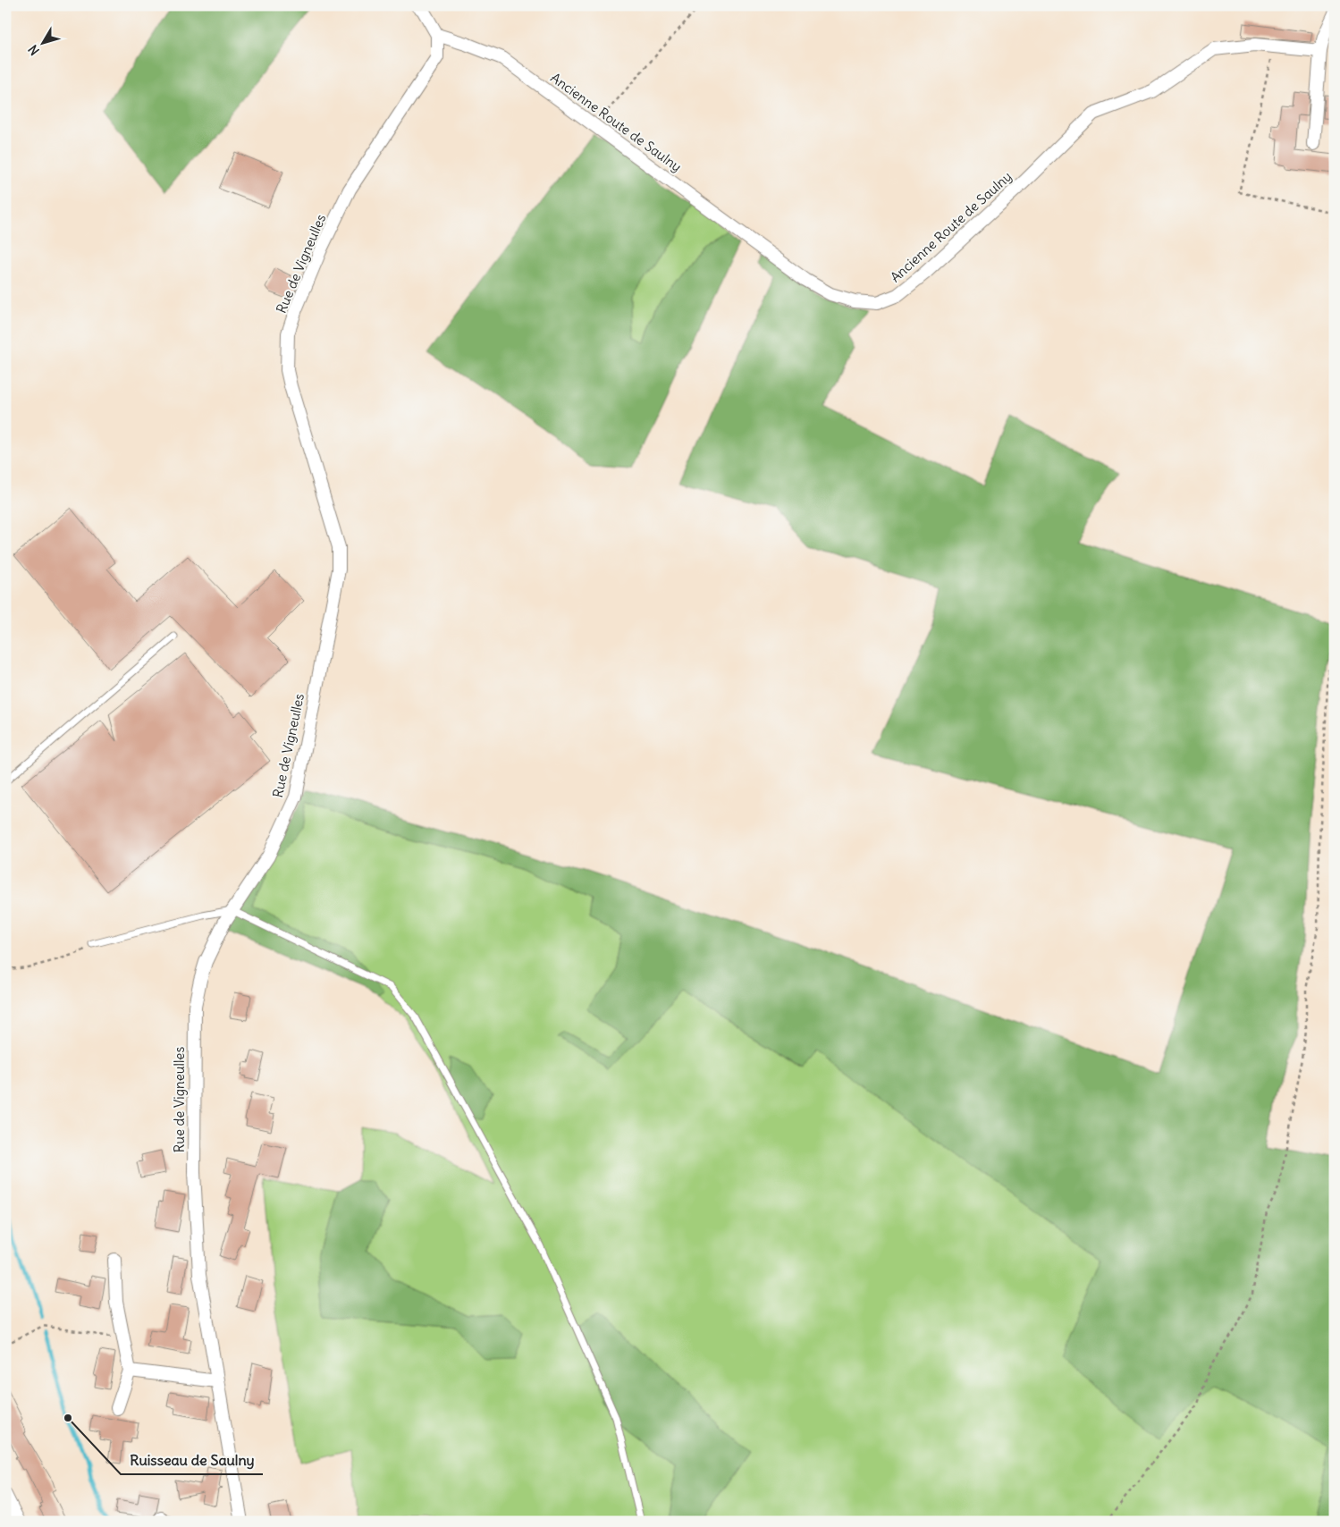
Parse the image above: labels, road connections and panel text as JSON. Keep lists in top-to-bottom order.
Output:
{
  "streets": {
    "street": ["Ancienne Route de Saulny", "Rue de Vigneulles"]
  },
  "crossings": [
    ["Ancienne Route de Saulny", "Rue de Vigneulles"]
  ],
  "places": ["Ruisseau de Saulny"],
  "north": "bottom left"
}
